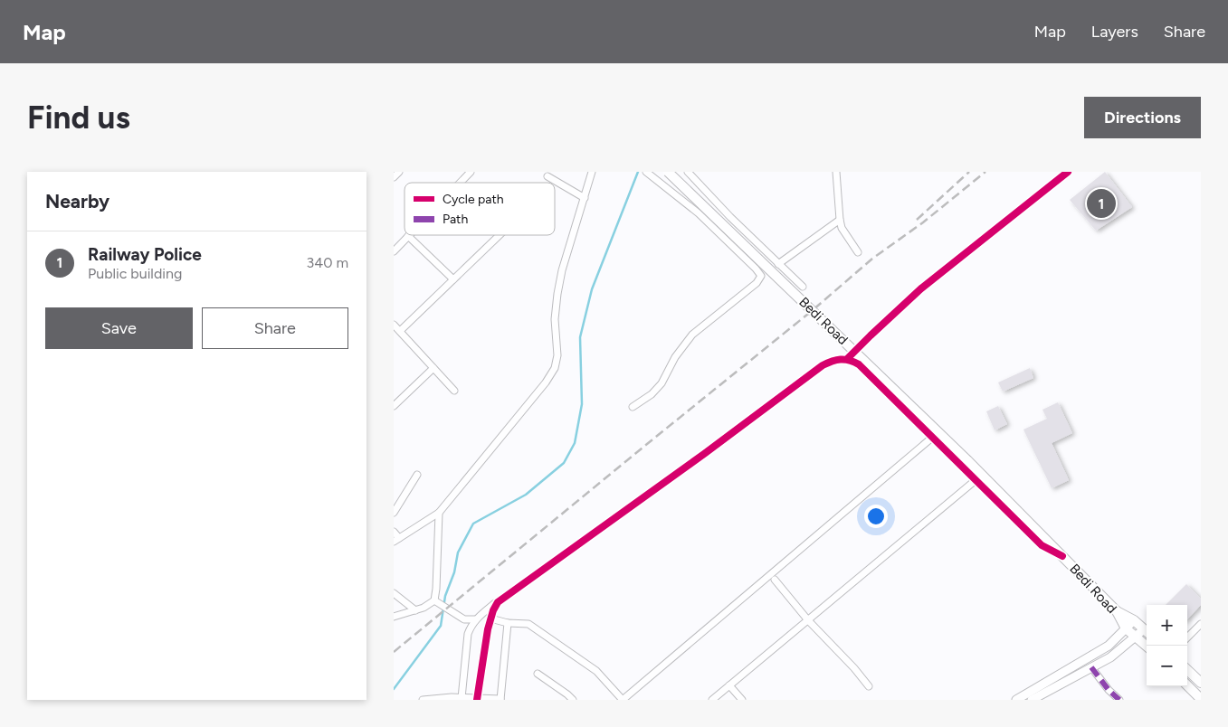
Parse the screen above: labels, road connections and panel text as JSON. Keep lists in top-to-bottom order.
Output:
{
  "streets": {
    "main road": ["Bedi Road"]
  },
  "legend": ["Cycle path", "Path"],
  "page": {
    "header": "Map",
    "nav": ["Map", "Layers", "Share"],
    "buttons": [
      "Directions",
      ["Save", "Share"]
    ],
    "title": "Find us",
    "heading": "Nearby",
    "pins": "1",
    "list": [
      {
        "mark": "1",
        "name": "Railway Police",
        "note": "Public building",
        "value": "340 m"
      }
    ],
    "map_buttons": ["+", "−"]
  }
}
